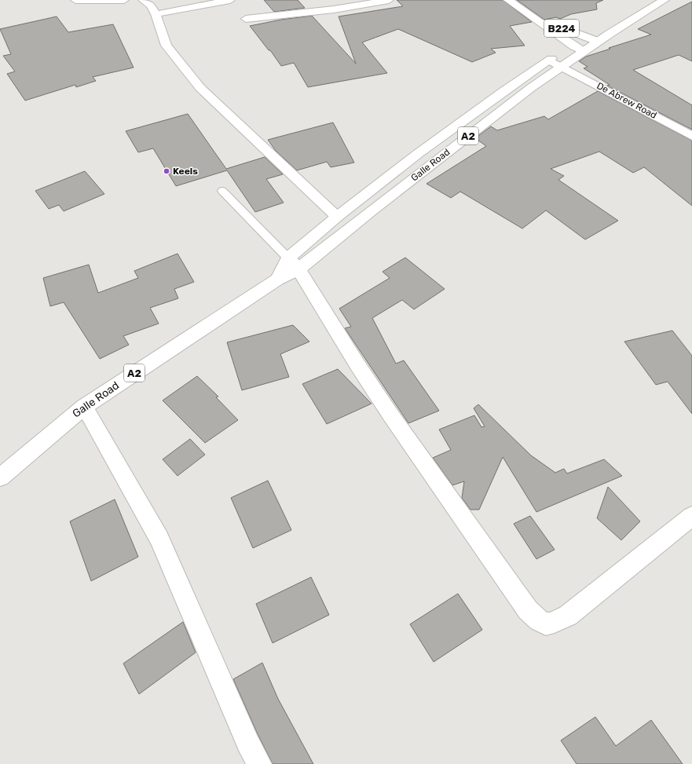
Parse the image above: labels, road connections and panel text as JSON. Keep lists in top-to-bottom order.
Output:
{
  "streets": {
    "main road": [
      "B224",
      "De Abrew Road",
      "A2",
      "Galle Road"
    ]
  },
  "crossings": [
    ["B224", "Galle Road"],
    ["De Abrew Road", "Galle Road"]
  ],
  "places": ["Keels"]
}
